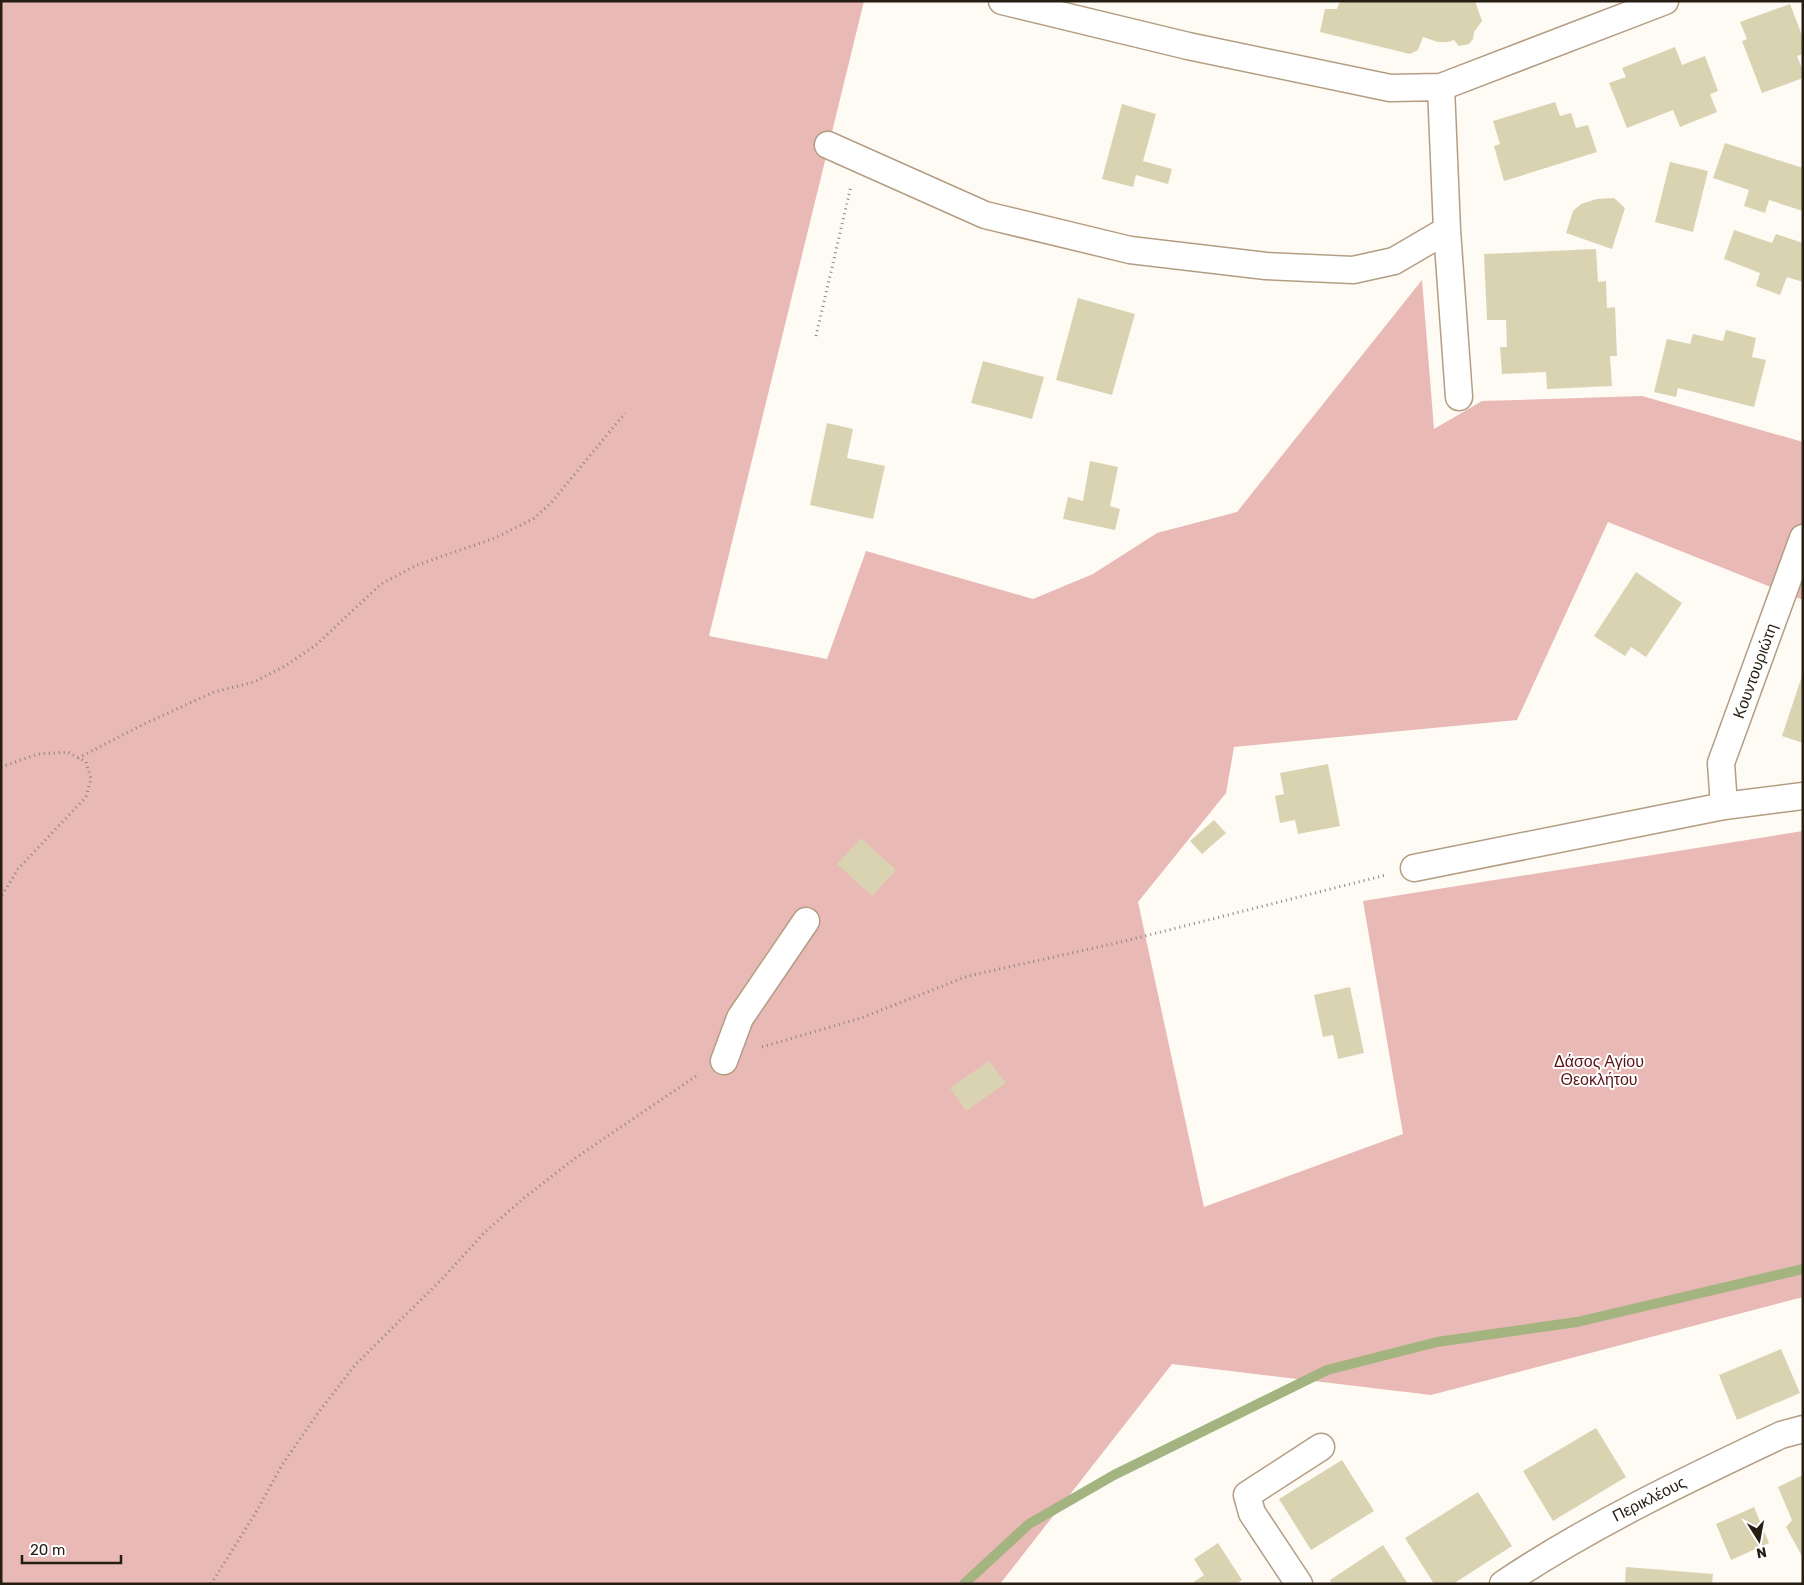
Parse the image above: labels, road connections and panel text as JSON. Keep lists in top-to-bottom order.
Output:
{
  "streets": {
    "street": ["Κουντουριώτη", "Περικλέους"]
  },
  "parks": ["Δάσος Αγίου Θεοκλήτου"],
  "scale_bar": "20 m",
  "north": "bottom"
}
